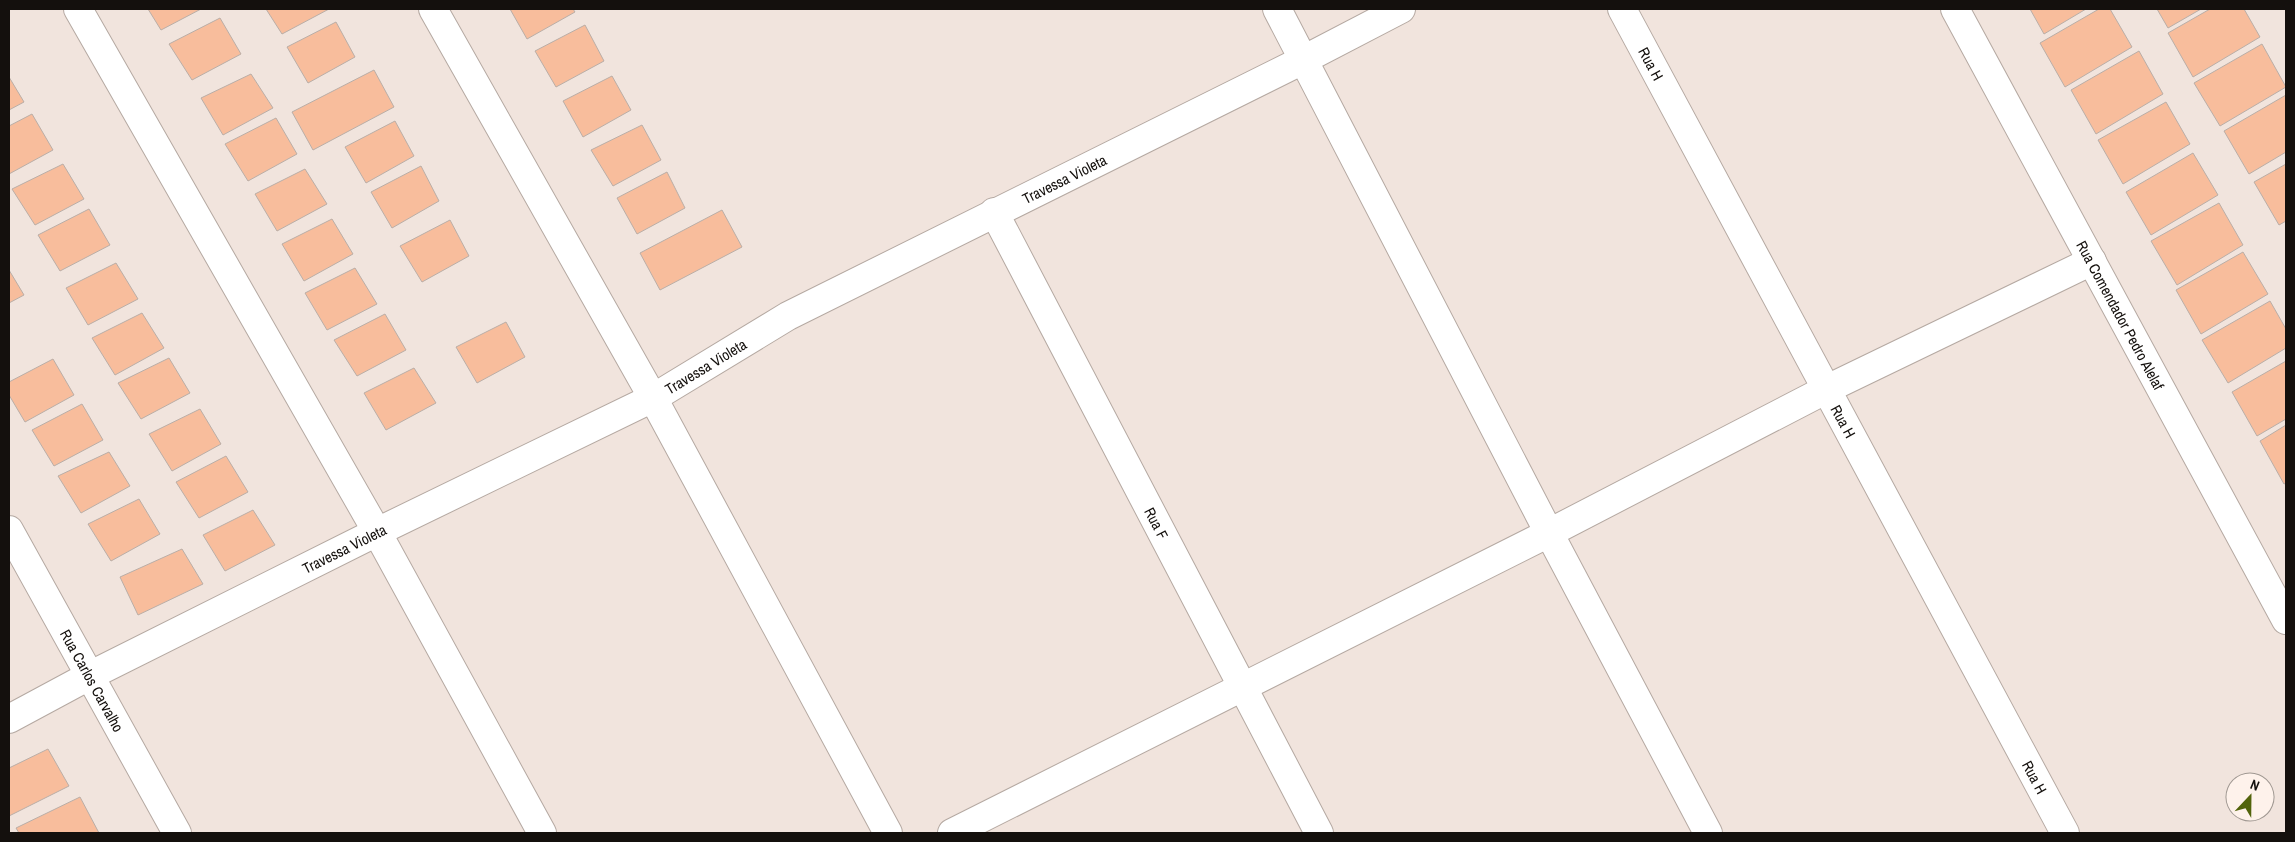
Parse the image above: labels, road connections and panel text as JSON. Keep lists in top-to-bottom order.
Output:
{
  "streets": {
    "street": [
      "Rua H",
      "Travessa Violeta",
      "Rua Comendador Pedro Alelaf",
      "Rua F",
      "Rua Carlos Carvalho"
    ]
  },
  "crossings": [
    ["Travessa Violeta", "Rua F"],
    ["Travessa Violeta", "Rua Carlos Carvalho"]
  ],
  "north": "top"
}
